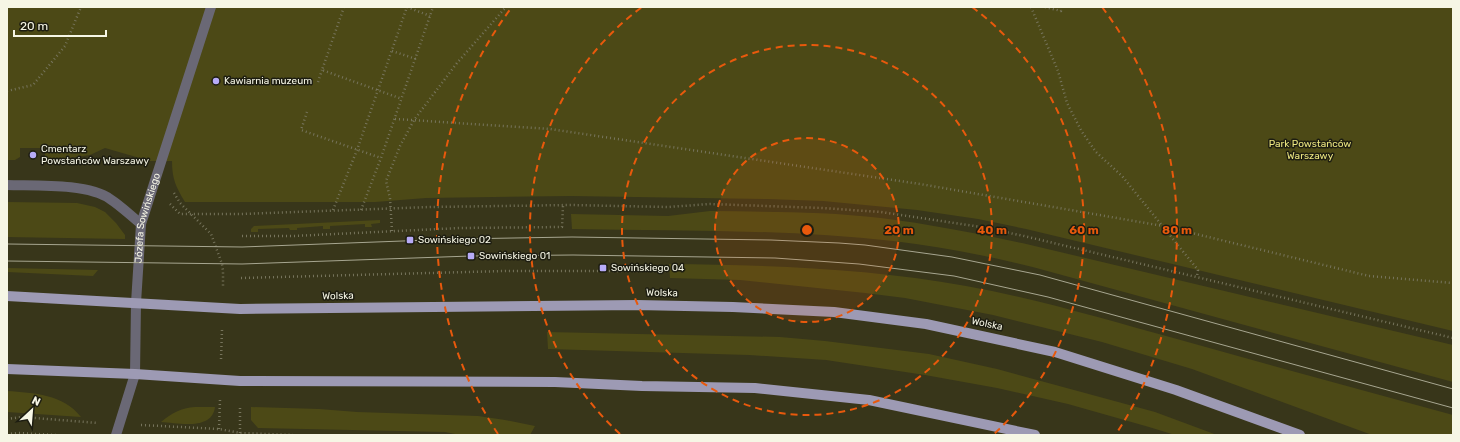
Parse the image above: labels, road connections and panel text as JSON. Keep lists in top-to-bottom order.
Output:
{
  "streets": {
    "main road": ["Wolska"],
    "street": ["Józefa Sowińskiego"]
  },
  "crossings": [
    ["Józefa Sowińskiego", "Wolska"]
  ],
  "parks": ["Park Powstańców Warszawy"],
  "places": {
    "other": ["Kawiarnia muzeum", "Cmentarz Powstańców Warszawy"],
    "transit": ["Sowińskiego 02", "Sowińskiego 01", "Sowińskiego 04"]
  },
  "scale_bar": "20 m",
  "north": "top right",
  "rings": [
    "20 m",
    "40 m",
    "60 m",
    "80 m"
  ]
}
